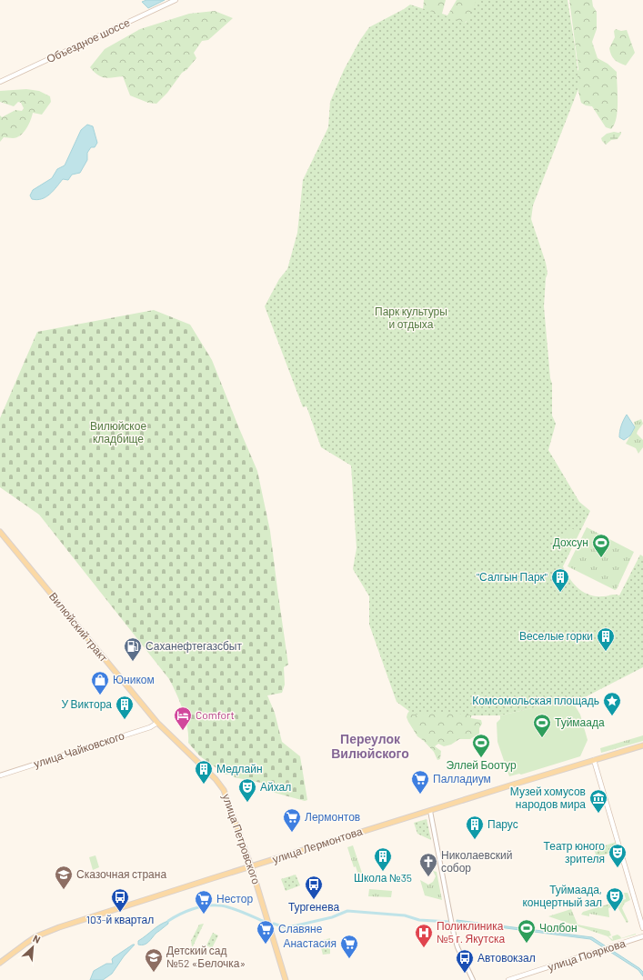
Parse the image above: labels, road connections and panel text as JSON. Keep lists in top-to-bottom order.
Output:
{
  "streets": {
    "main road": [
      "Объездное шоссе",
      "Вилюйский тракт",
      "улица Чайковского",
      "улица Петровского",
      "улица Лермонтова",
      "улица Пояркова"
    ]
  },
  "crossings": [
    ["Вилюйский тракт", "улица Чайковского"],
    ["Вилюйский тракт", "улица Петровского"],
    ["улица Чайковского", "улица Петровского"],
    ["улица Петровского", "улица Лермонтова"]
  ],
  "districts": ["Переулок Вилюйского"],
  "parks": ["Парк культуры и отдыха", "Вилюйское кладбище"],
  "places": {
    "sports": [
      "Дохсун",
      "Туймаада",
      "Эллей Боотур",
      "Чолбон"
    ],
    "building": [
      "\"Салгын Парк\"",
      "Веселые горки",
      "У Виктора",
      "Медлайн",
      "Парус",
      "Школа №35"
    ],
    "fuel station": ["Саханефтегазсбыт"],
    "shop": ["Юником"],
    "place": ["Комсомольская площадь"],
    "hotel": ["Comfort"],
    "supermarket": [
      "Палладиум",
      "Лермонтов",
      "Нестор",
      "Славяне",
      "Анастасия"
    ],
    "theatre": ["Айхал", "Театр юного зрителя", "Туймаада, концертный зал"],
    "museum": ["Музей хомусов народов мира"],
    "church": ["Николаевский собор"],
    "school or university": ["Сказочная страна", "Детский сад №52 «Белочка»"],
    "bus stop": ["Тургенева", "103-й квартал", "Автовокзал"],
    "hospital": ["Поликлиника №5 г. Якутска"]
  },
  "north": "top right"
}
